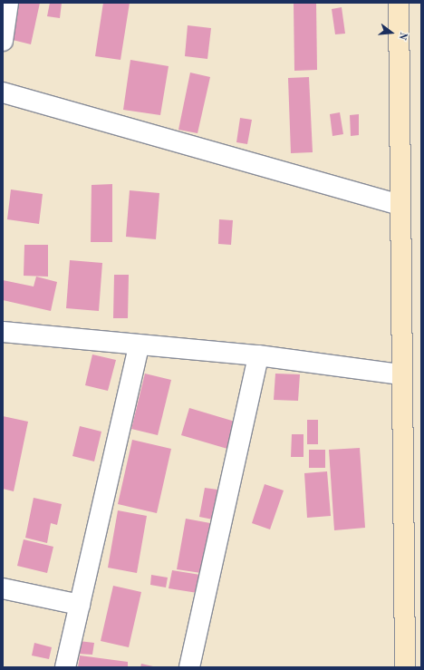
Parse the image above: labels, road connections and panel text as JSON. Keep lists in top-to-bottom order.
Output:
{
  "north": "right"
}
